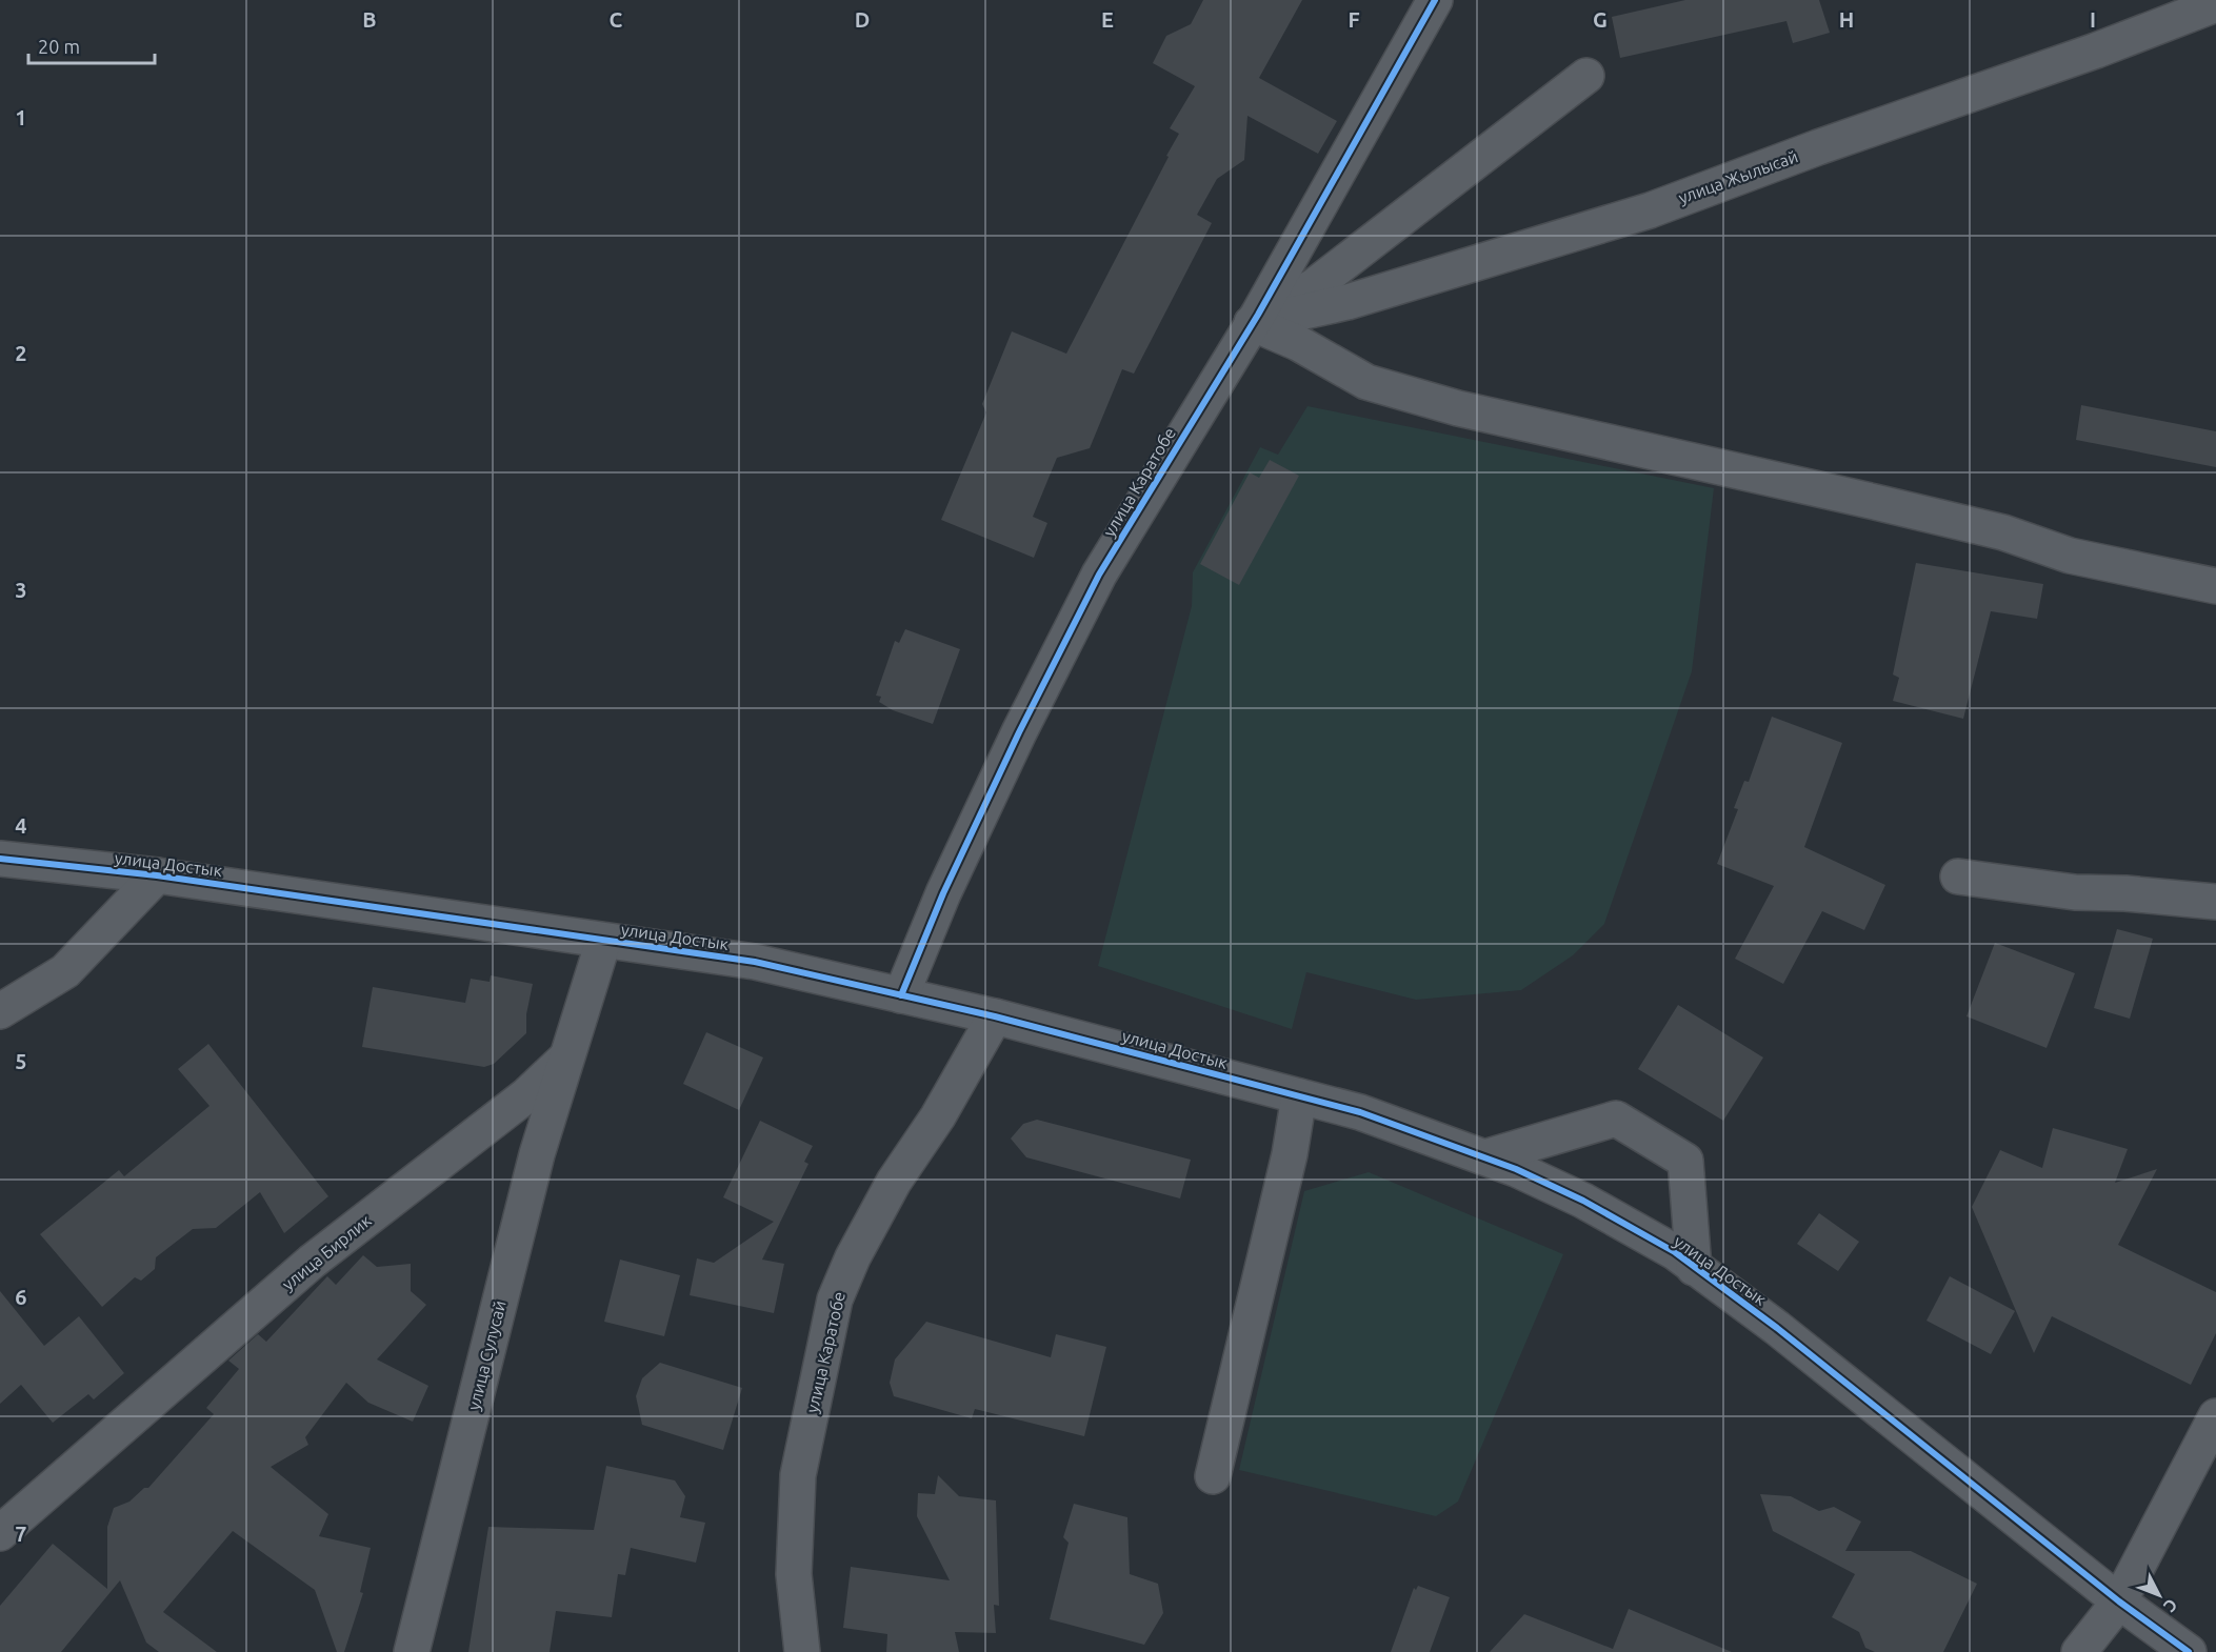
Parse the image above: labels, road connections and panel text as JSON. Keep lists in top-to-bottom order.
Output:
{
  "streets": {
    "street": [
      "улица Жылысай",
      "улица Каратобе",
      "улица Достык",
      "улица Бирлик",
      "улица Сулусай"
    ]
  },
  "crossings": [
    ["улица Жылысай", "улица Каратобе"],
    ["улица Каратобе", "улица Достык"],
    ["улица Достык", "улица Бирлик"],
    ["улица Бирлик", "улица Сулусай"]
  ],
  "scale_bar": "20 m",
  "north": "bottom right",
  "grid": {
    "columns": [
      "B",
      "C",
      "D",
      "E",
      "F",
      "G",
      "H",
      "I"
    ],
    "rows": [
      "1",
      "2",
      "3",
      "4",
      "5",
      "6",
      "7"
    ]
  }
}
